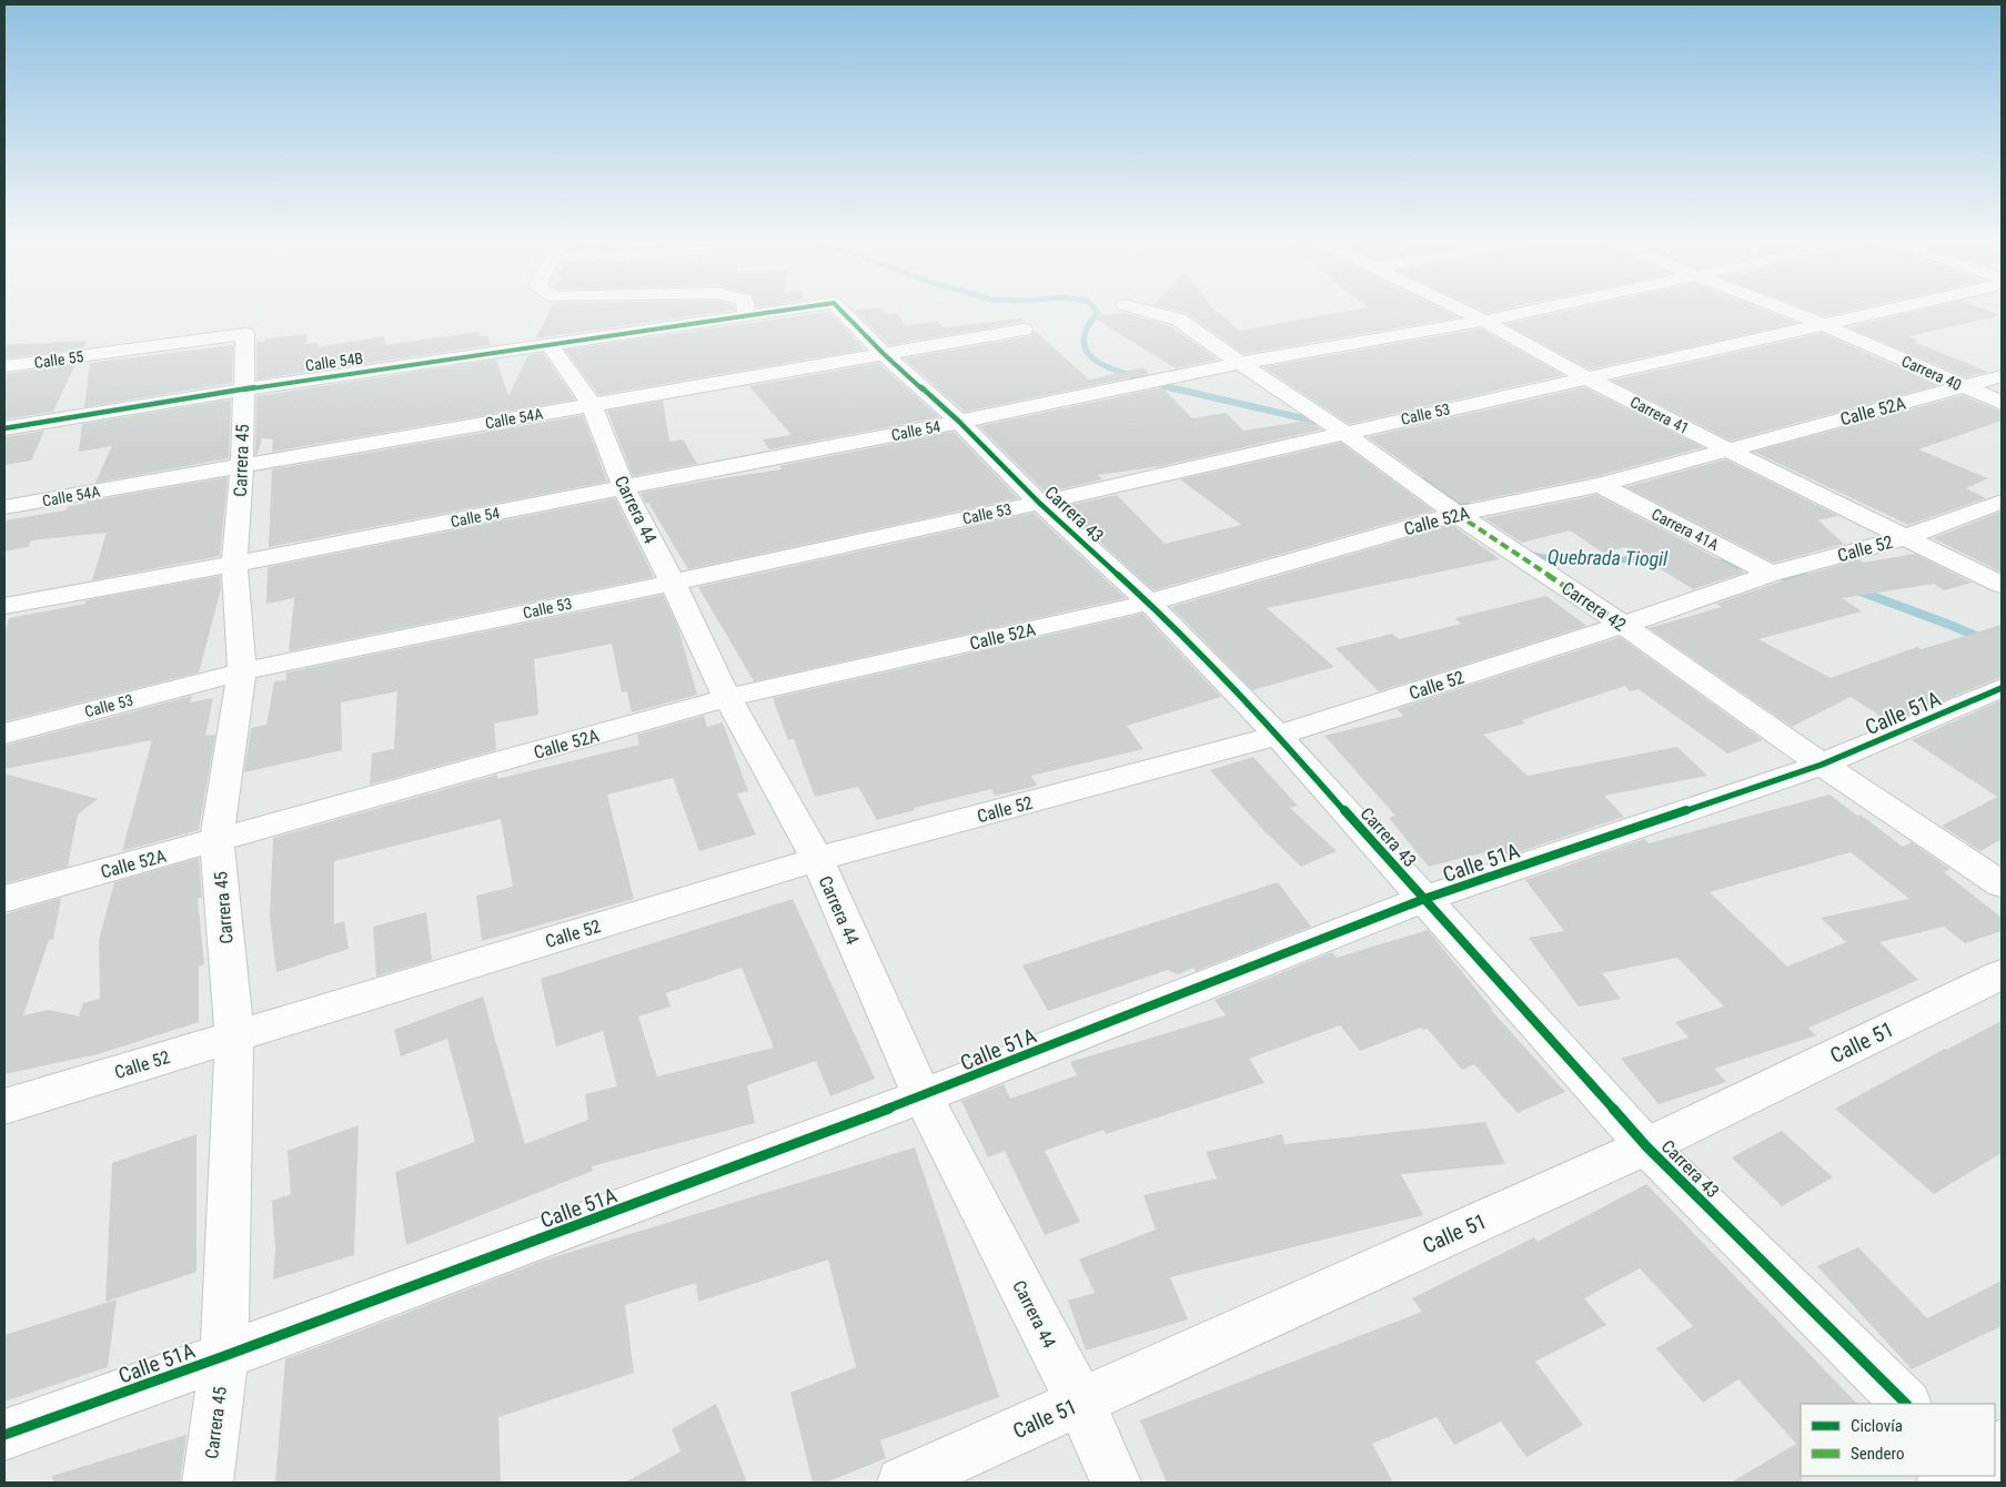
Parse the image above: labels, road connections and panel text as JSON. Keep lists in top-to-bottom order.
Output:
{
  "streets": {
    "street": [
      "Calle 55",
      "Calle 54B",
      "Carrera 40",
      "Calle 52A",
      "Calle 53",
      "Carrera 41",
      "Calle 54A",
      "Calle 54",
      "Carrera 45",
      "Carrera 44",
      "Carrera 43",
      "Carrera 41A",
      "Calle 52",
      "Carrera 42",
      "Calle 51A",
      "Calle 51"
    ]
  },
  "crossings": [
    ["Calle 55", "Carrera 45"],
    ["Calle 54B", "Carrera 45"],
    ["Calle 54B", "Carrera 44"],
    ["Carrera 40", "Calle 52A"],
    ["Carrera 40", "Calle 53"],
    ["Calle 52A", "Carrera 41"],
    ["Calle 52A", "Carrera 45"],
    ["Calle 52A", "Carrera 44"],
    ["Calle 52A", "Carrera 43"],
    ["Calle 52A", "Carrera 41A"],
    ["Calle 52A", "Carrera 42"],
    ["Calle 53", "Carrera 41"],
    ["Calle 53", "Carrera 45"],
    ["Calle 53", "Carrera 44"],
    ["Calle 53", "Carrera 43"],
    ["Calle 53", "Carrera 42"],
    ["Carrera 41", "Calle 54"],
    ["Carrera 41", "Calle 52"],
    ["Calle 54A", "Carrera 45"],
    ["Calle 54A", "Carrera 44"],
    ["Calle 54A", "Carrera 43"],
    ["Calle 54", "Carrera 45"],
    ["Calle 54", "Carrera 44"],
    ["Calle 54", "Carrera 43"],
    ["Calle 54", "Carrera 42"],
    ["Carrera 45", "Calle 52"],
    ["Carrera 45", "Calle 51A"],
    ["Carrera 44", "Calle 52"],
    ["Carrera 44", "Calle 51A"],
    ["Carrera 44", "Calle 51"],
    ["Carrera 43", "Calle 52"],
    ["Carrera 43", "Calle 51A"],
    ["Carrera 43", "Calle 51"],
    ["Carrera 41A", "Calle 52"],
    ["Calle 52", "Carrera 42"],
    ["Carrera 42", "Calle 51A"]
  ],
  "water": ["Quebrada Tiogil"],
  "legend": ["Ciclovía", "Sendero"]
}
